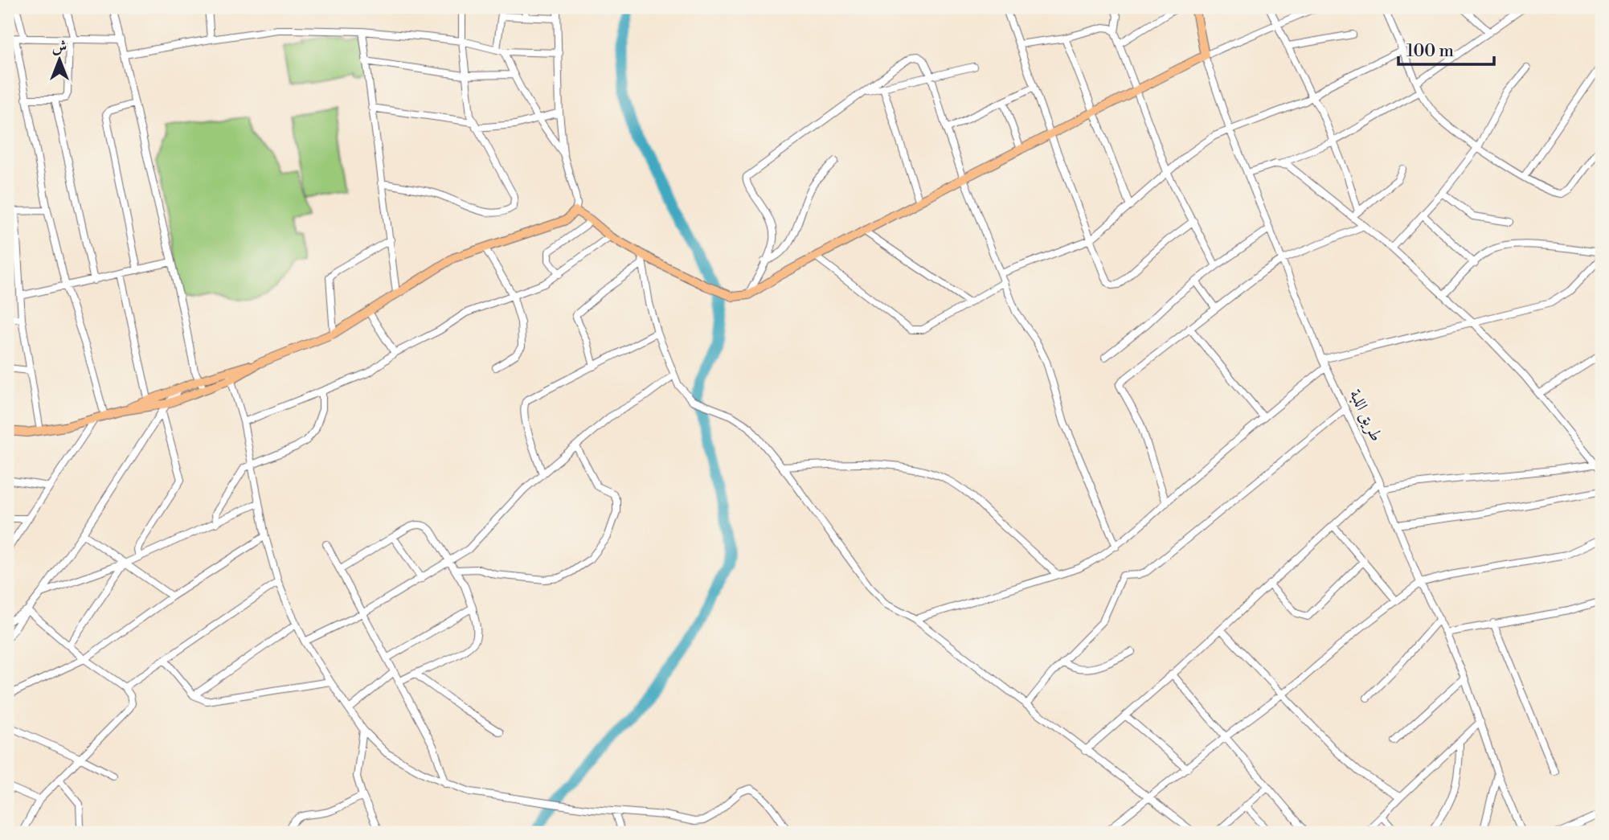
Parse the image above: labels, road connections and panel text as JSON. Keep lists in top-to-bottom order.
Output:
{
  "streets": {
    "main road": ["طريق اللبة"]
  },
  "scale_bar": "100 m",
  "north": "top"
}
